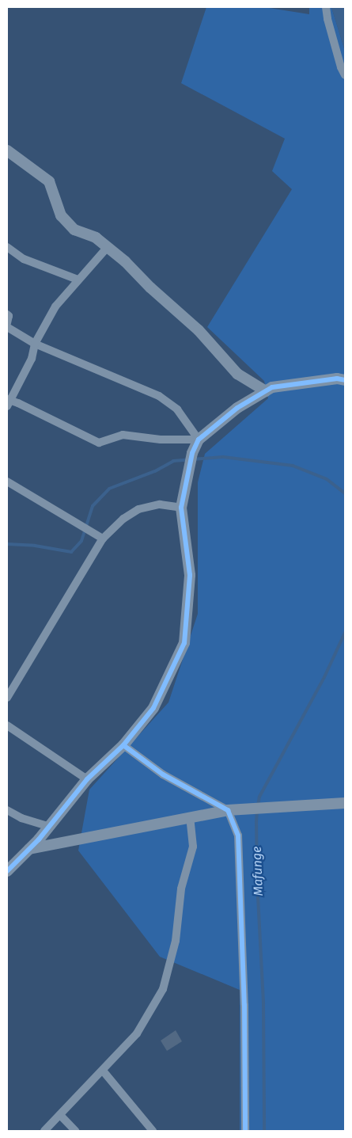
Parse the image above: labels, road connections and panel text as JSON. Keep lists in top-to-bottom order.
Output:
{
  "water": ["Mafunge"]
}
